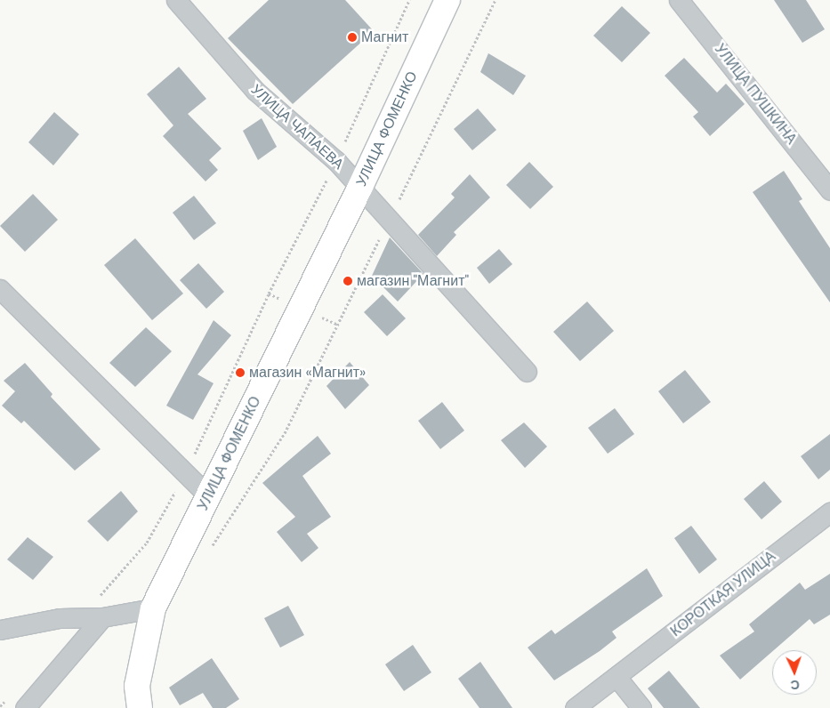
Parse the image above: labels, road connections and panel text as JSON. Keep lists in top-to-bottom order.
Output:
{
  "streets": {
    "main road": ["УЛИЦА ФОМЕНКО"],
    "street": ["УЛИЦА ПУШКИНА", "УЛИЦА ЧАПАЕВА", "КОРОТКАЯ УЛИЦА"]
  },
  "crossings": [
    ["УЛИЦА ЧАПАЕВА", "УЛИЦА ФОМЕНКО"]
  ],
  "places": ["Магнит", "магазин \"Магнит\"", "магазин «Магнит»"],
  "north": "bottom"
}
